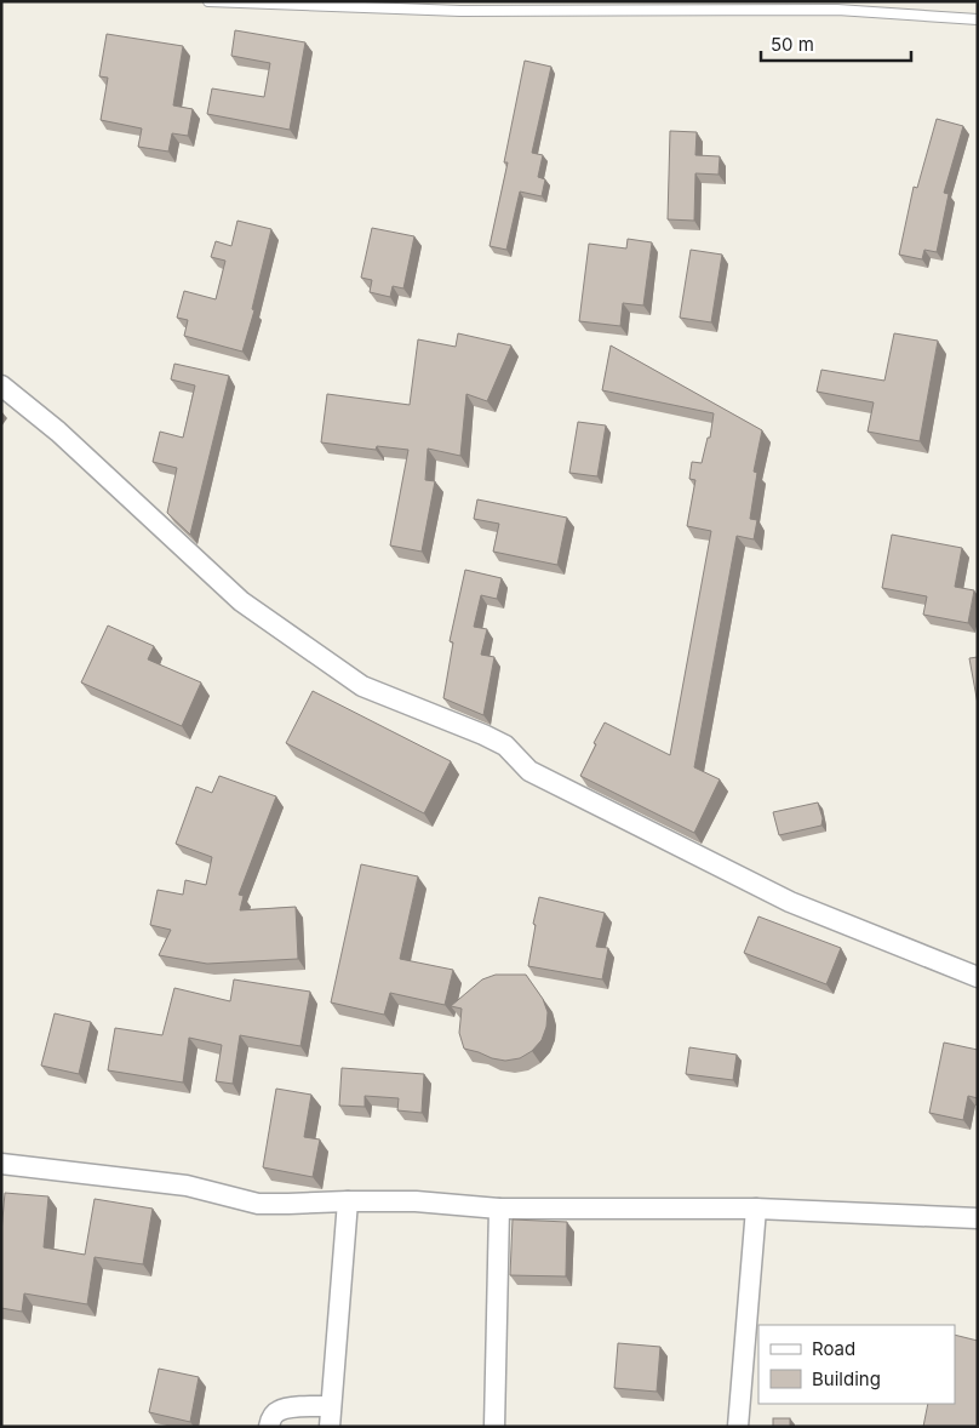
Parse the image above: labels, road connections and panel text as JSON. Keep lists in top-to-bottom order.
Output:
{
  "legend": ["Road", "Building"],
  "scale_bar": "50 m"
}
